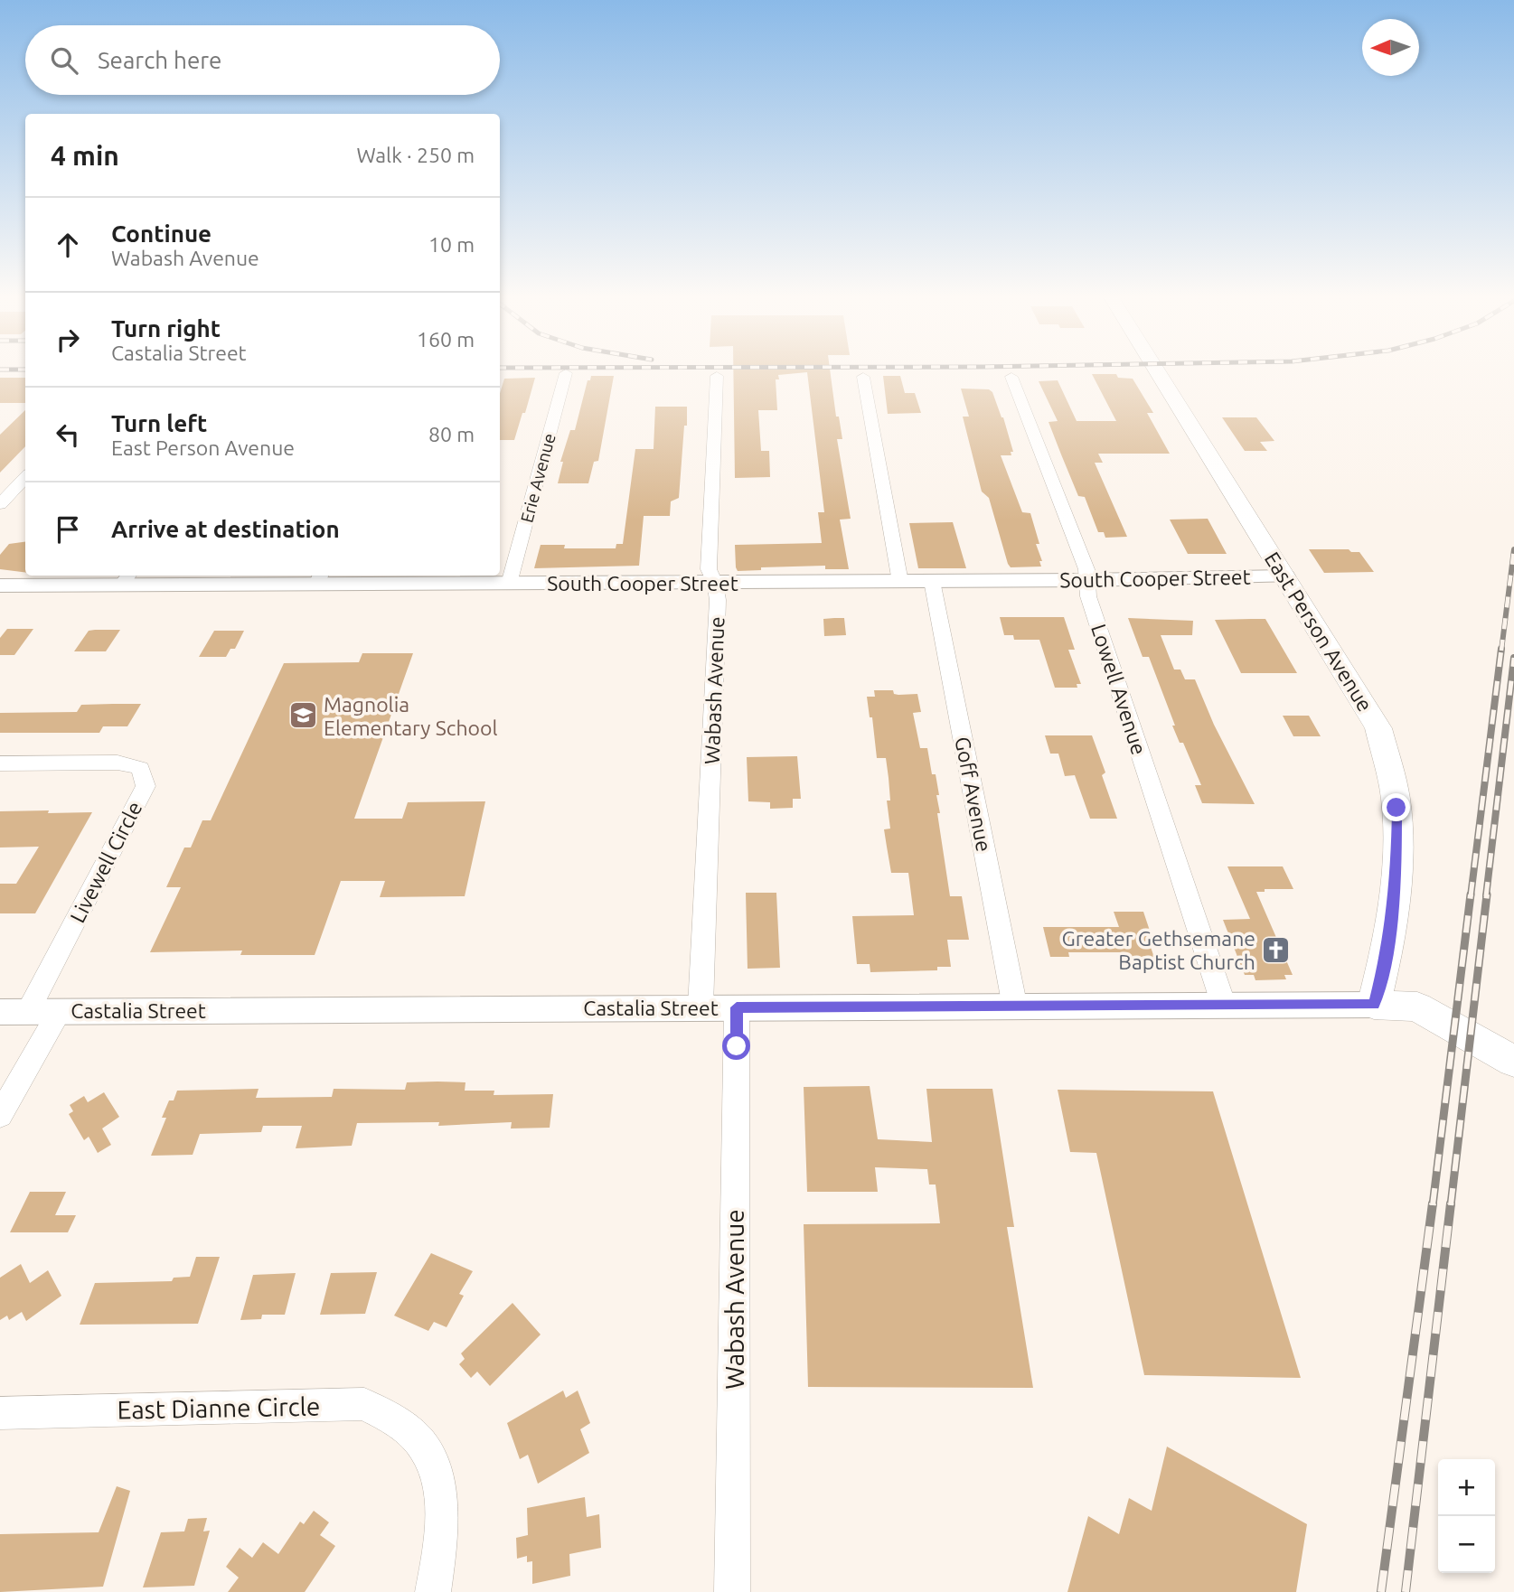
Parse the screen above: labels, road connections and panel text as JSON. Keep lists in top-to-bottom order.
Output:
{
  "streets": {
    "main road": ["East Person Avenue", "Castalia Street"],
    "street": [
      "Erie Avenue",
      "South Cooper Street",
      "Lowell Avenue",
      "Wabash Avenue",
      "Goff Avenue",
      "Livewell Circle",
      "East Dianne Circle"
    ]
  },
  "crossings": [
    ["Erie Avenue", "South Cooper Street"],
    ["South Cooper Street", "East Person Avenue"],
    ["South Cooper Street", "Lowell Avenue"],
    ["South Cooper Street", "Wabash Avenue"],
    ["South Cooper Street", "Goff Avenue"],
    ["East Person Avenue", "Castalia Street"],
    ["Lowell Avenue", "Castalia Street"],
    ["Wabash Avenue", "Castalia Street"],
    ["Goff Avenue", "Castalia Street"],
    ["Livewell Circle", "Castalia Street"]
  ],
  "places": {
    "school or university": ["Magnolia Elementary School"],
    "church": ["Greater Gethsemane Baptist Church"]
  },
  "north": "left",
  "page": {
    "search": "Search here",
    "heading": ["4 min", "Walk · 250 m"],
    "list": [
      ["Continue", "Wabash Avenue", "10 m"],
      ["Turn right", "Castalia Street", "160 m"],
      ["Turn left", "East Person Avenue", "80 m"],
      "Arrive at destination"
    ],
    "map_buttons": ["+", "−"]
  }
}
